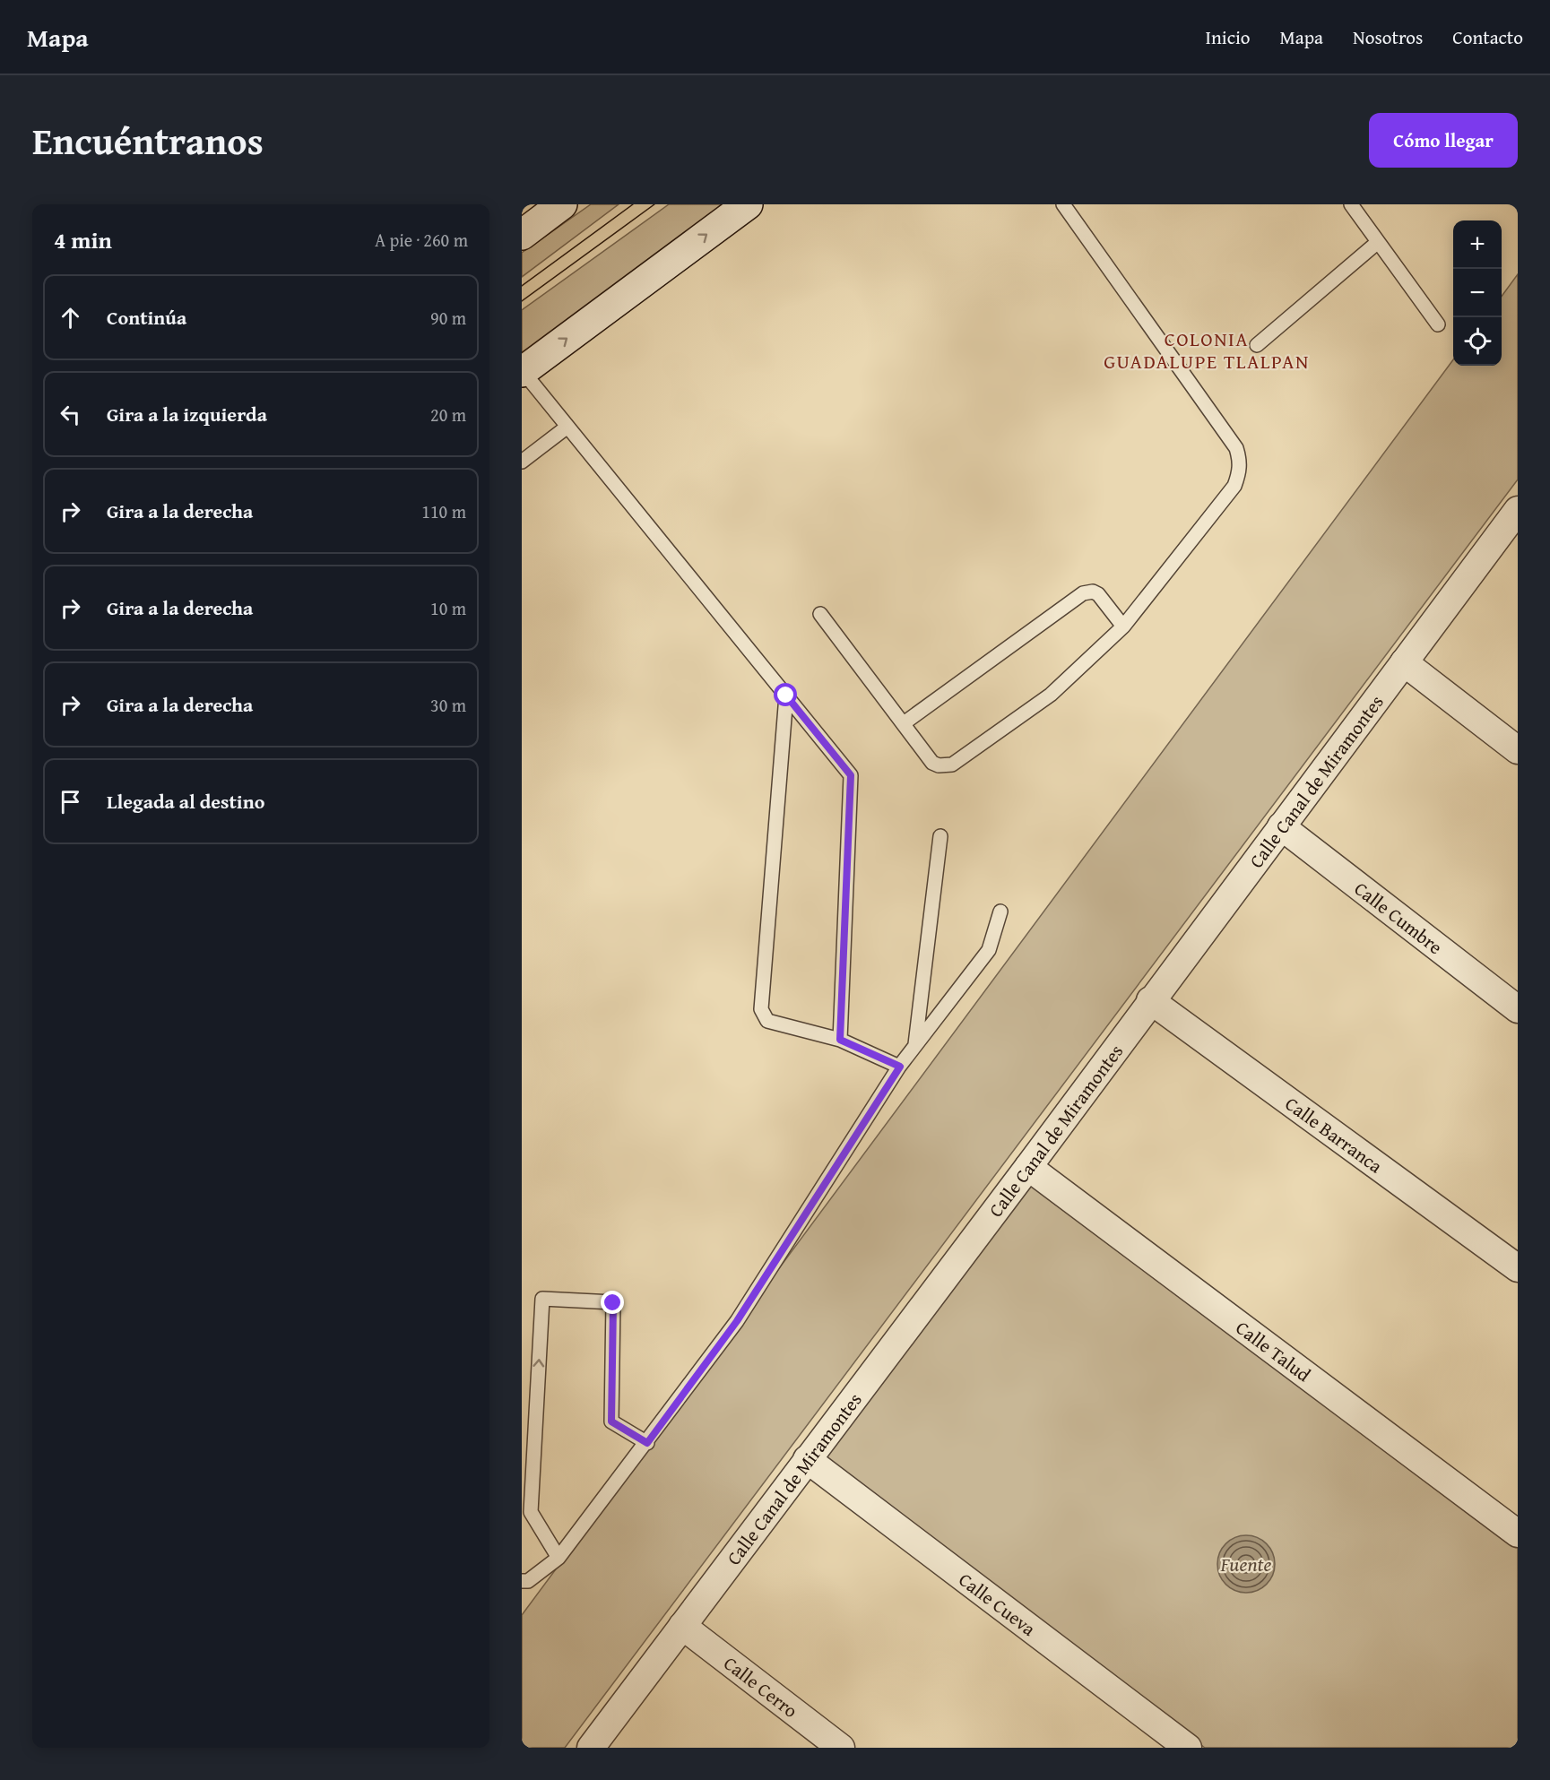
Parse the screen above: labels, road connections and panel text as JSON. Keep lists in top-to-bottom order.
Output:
{
  "streets": {
    "street": [
      "Calle Canal de Miramontes",
      "Calle Cumbre",
      "Calle Barranca",
      "Calle Talud",
      "Calle Cueva",
      "Calle Cerro"
    ]
  },
  "crossings": [
    ["Calle Canal de Miramontes", "Calle Cumbre"],
    ["Calle Canal de Miramontes", "Calle Barranca"],
    ["Calle Canal de Miramontes", "Calle Talud"],
    ["Calle Canal de Miramontes", "Calle Cueva"],
    ["Calle Canal de Miramontes", "Calle Cerro"]
  ],
  "districts": ["COLONIA GUADALUPE TLALPAN"],
  "water": ["Fuente"],
  "page": {
    "header": "Mapa",
    "nav": [
      "Inicio",
      "Mapa",
      "Nosotros",
      "Contacto"
    ],
    "title": "Encuéntranos",
    "buttons": "Cómo llegar",
    "heading": ["4 min", "A pie · 260 m"],
    "map_buttons": ["+", "−"],
    "list": [
      ["Continúa", "90 m"],
      ["Gira a la izquierda", "20 m"],
      ["Gira a la derecha", "110 m"],
      ["Gira a la derecha", "10 m"],
      ["Gira a la derecha", "30 m"],
      "Llegada al destino"
    ]
  }
}
